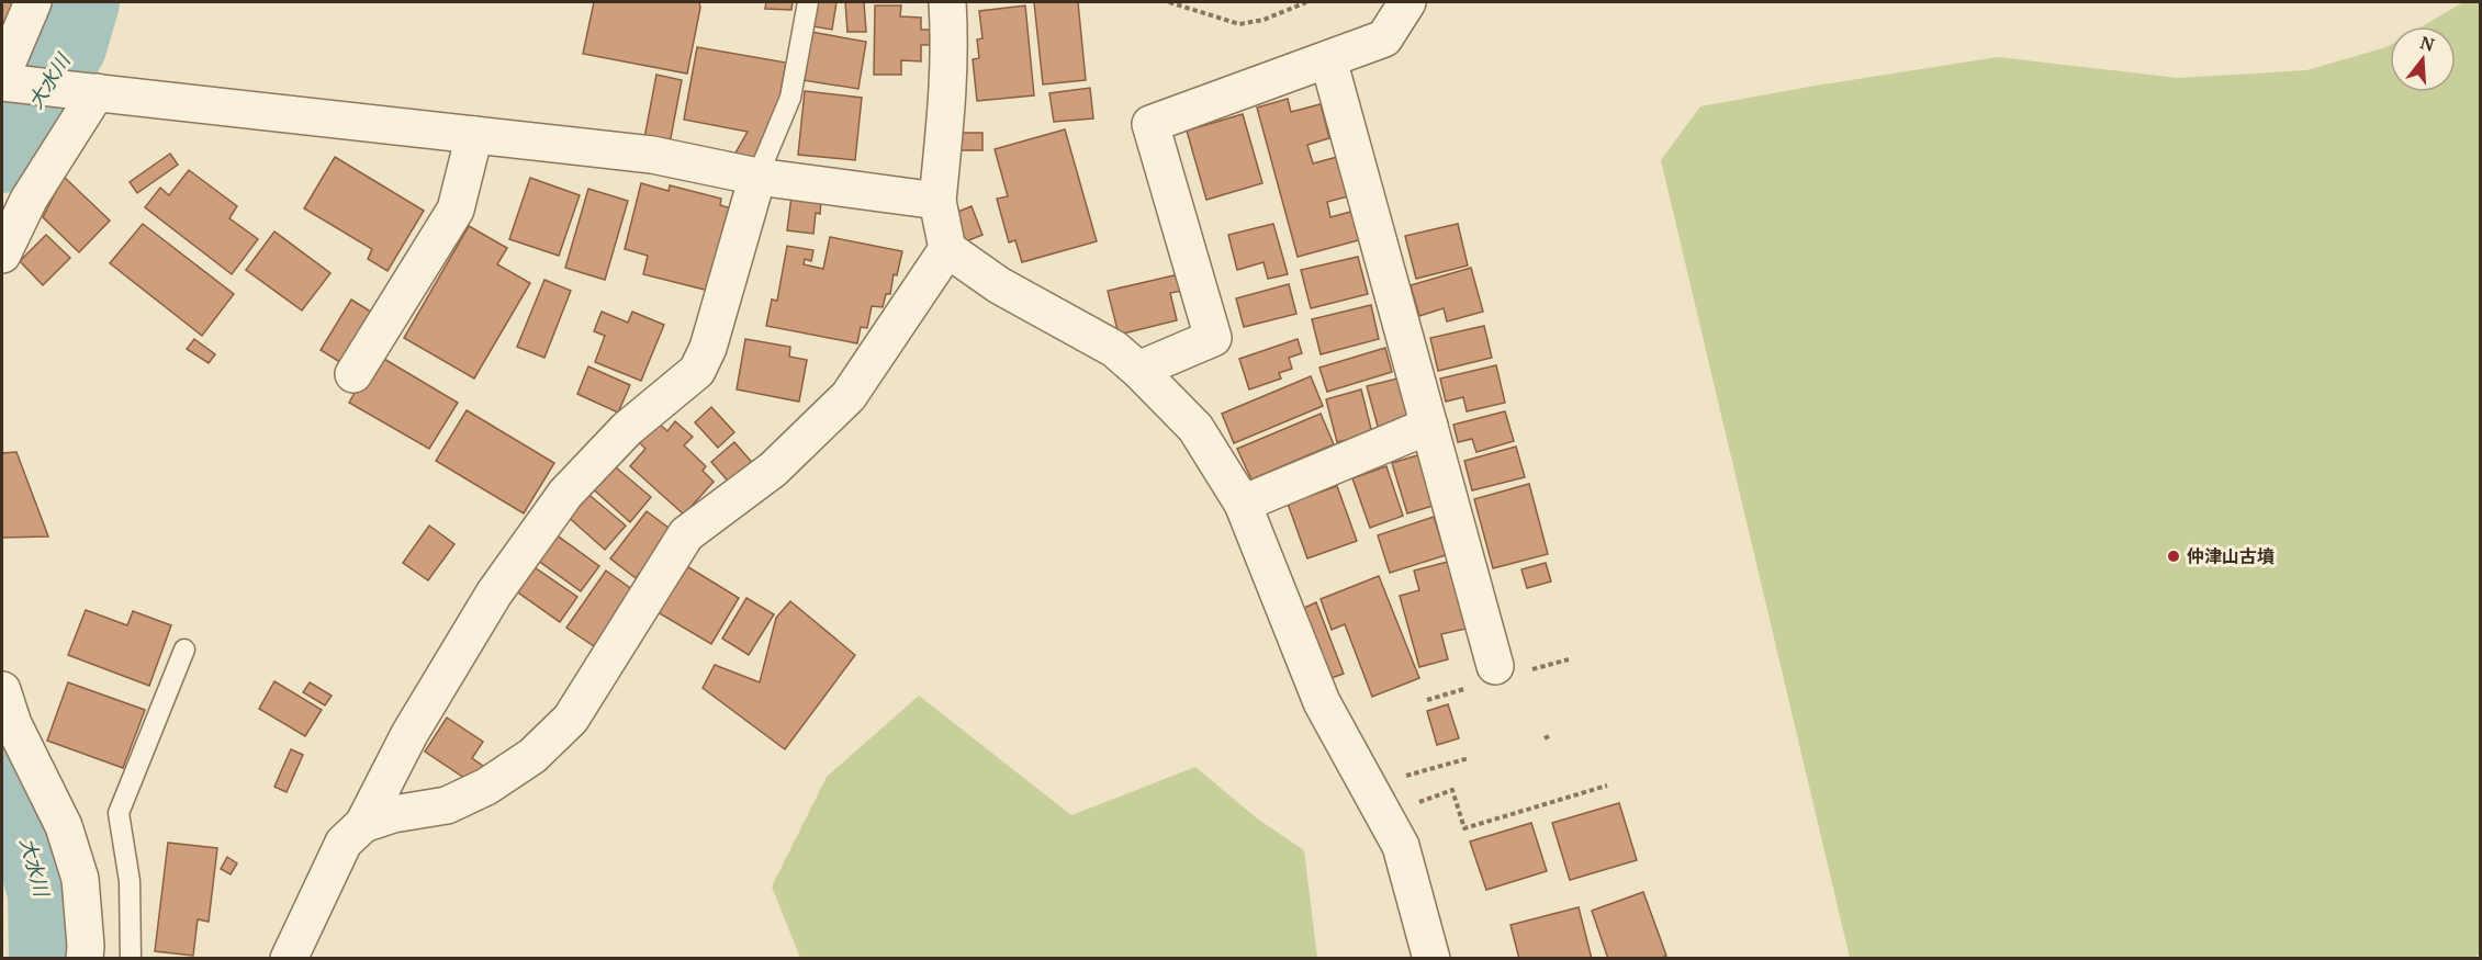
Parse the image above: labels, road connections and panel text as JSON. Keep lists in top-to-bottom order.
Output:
{
  "water": ["大水川"],
  "places": ["仲津山古墳"],
  "north": "top"
}
